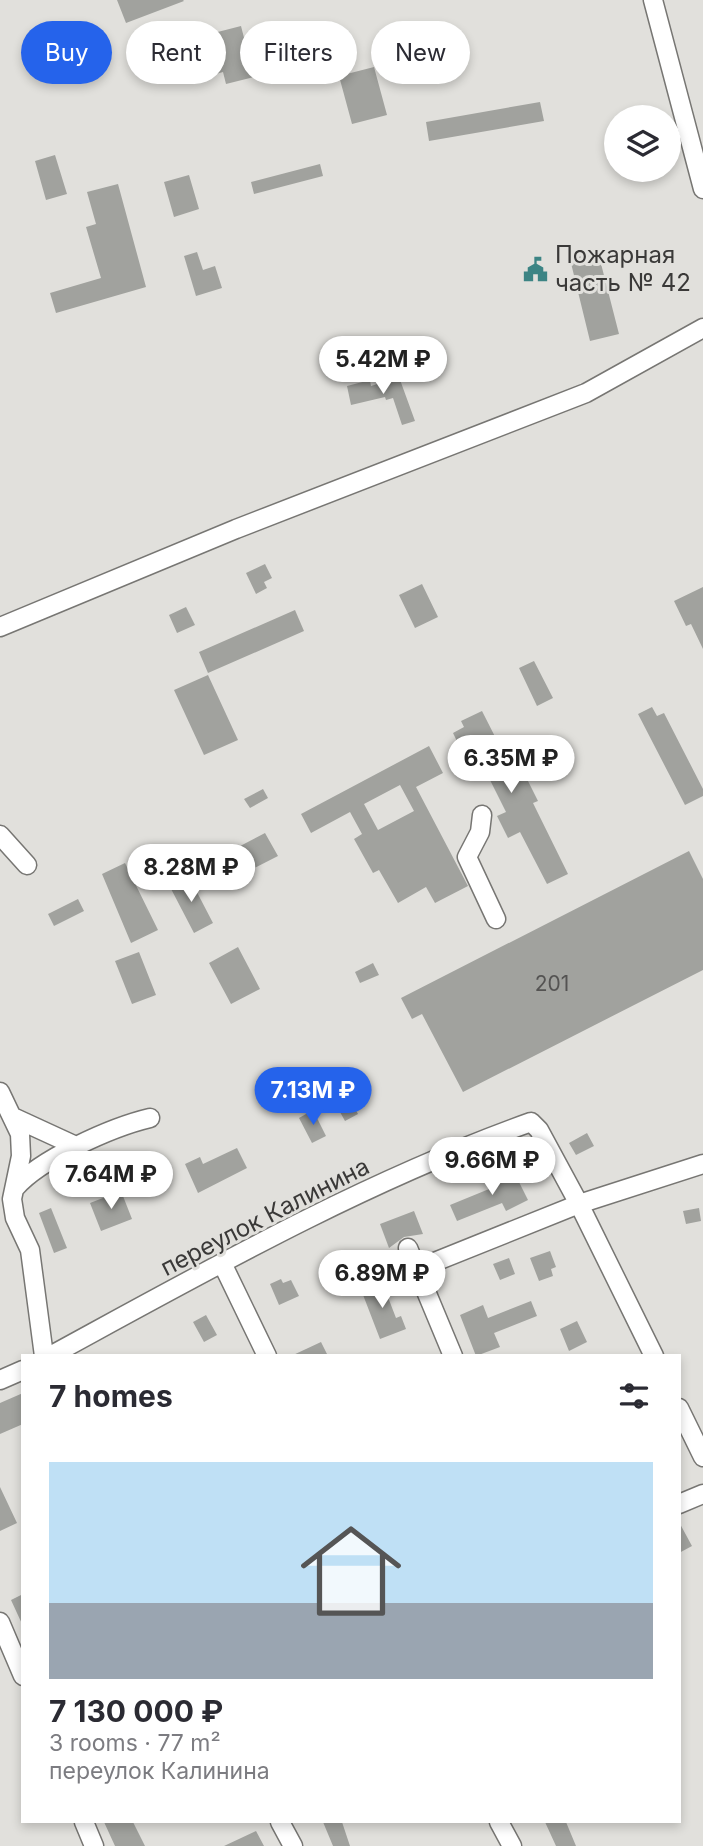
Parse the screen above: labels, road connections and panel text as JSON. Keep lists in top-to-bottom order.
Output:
{
  "streets": {
    "street": ["переулок Калинина"]
  },
  "places": {
    "public building": ["Пожарная часть № 42"]
  },
  "house_numbers": ["201"],
  "page": {
    "chip": [
      "Buy",
      "Rent",
      "Filters",
      "New"
    ],
    "price": [
      "5.42M ₽",
      "6.35M ₽",
      "8.28M ₽",
      "7.13M ₽",
      "9.66M ₽",
      "7.64M ₽",
      "6.89M ₽"
    ],
    "heading": "7 homes",
    "list": [
      {
        "name": "7 130 000 ₽",
        "note": "3 rooms · 77 m² · переулок Калинина"
      }
    ]
  }
}
